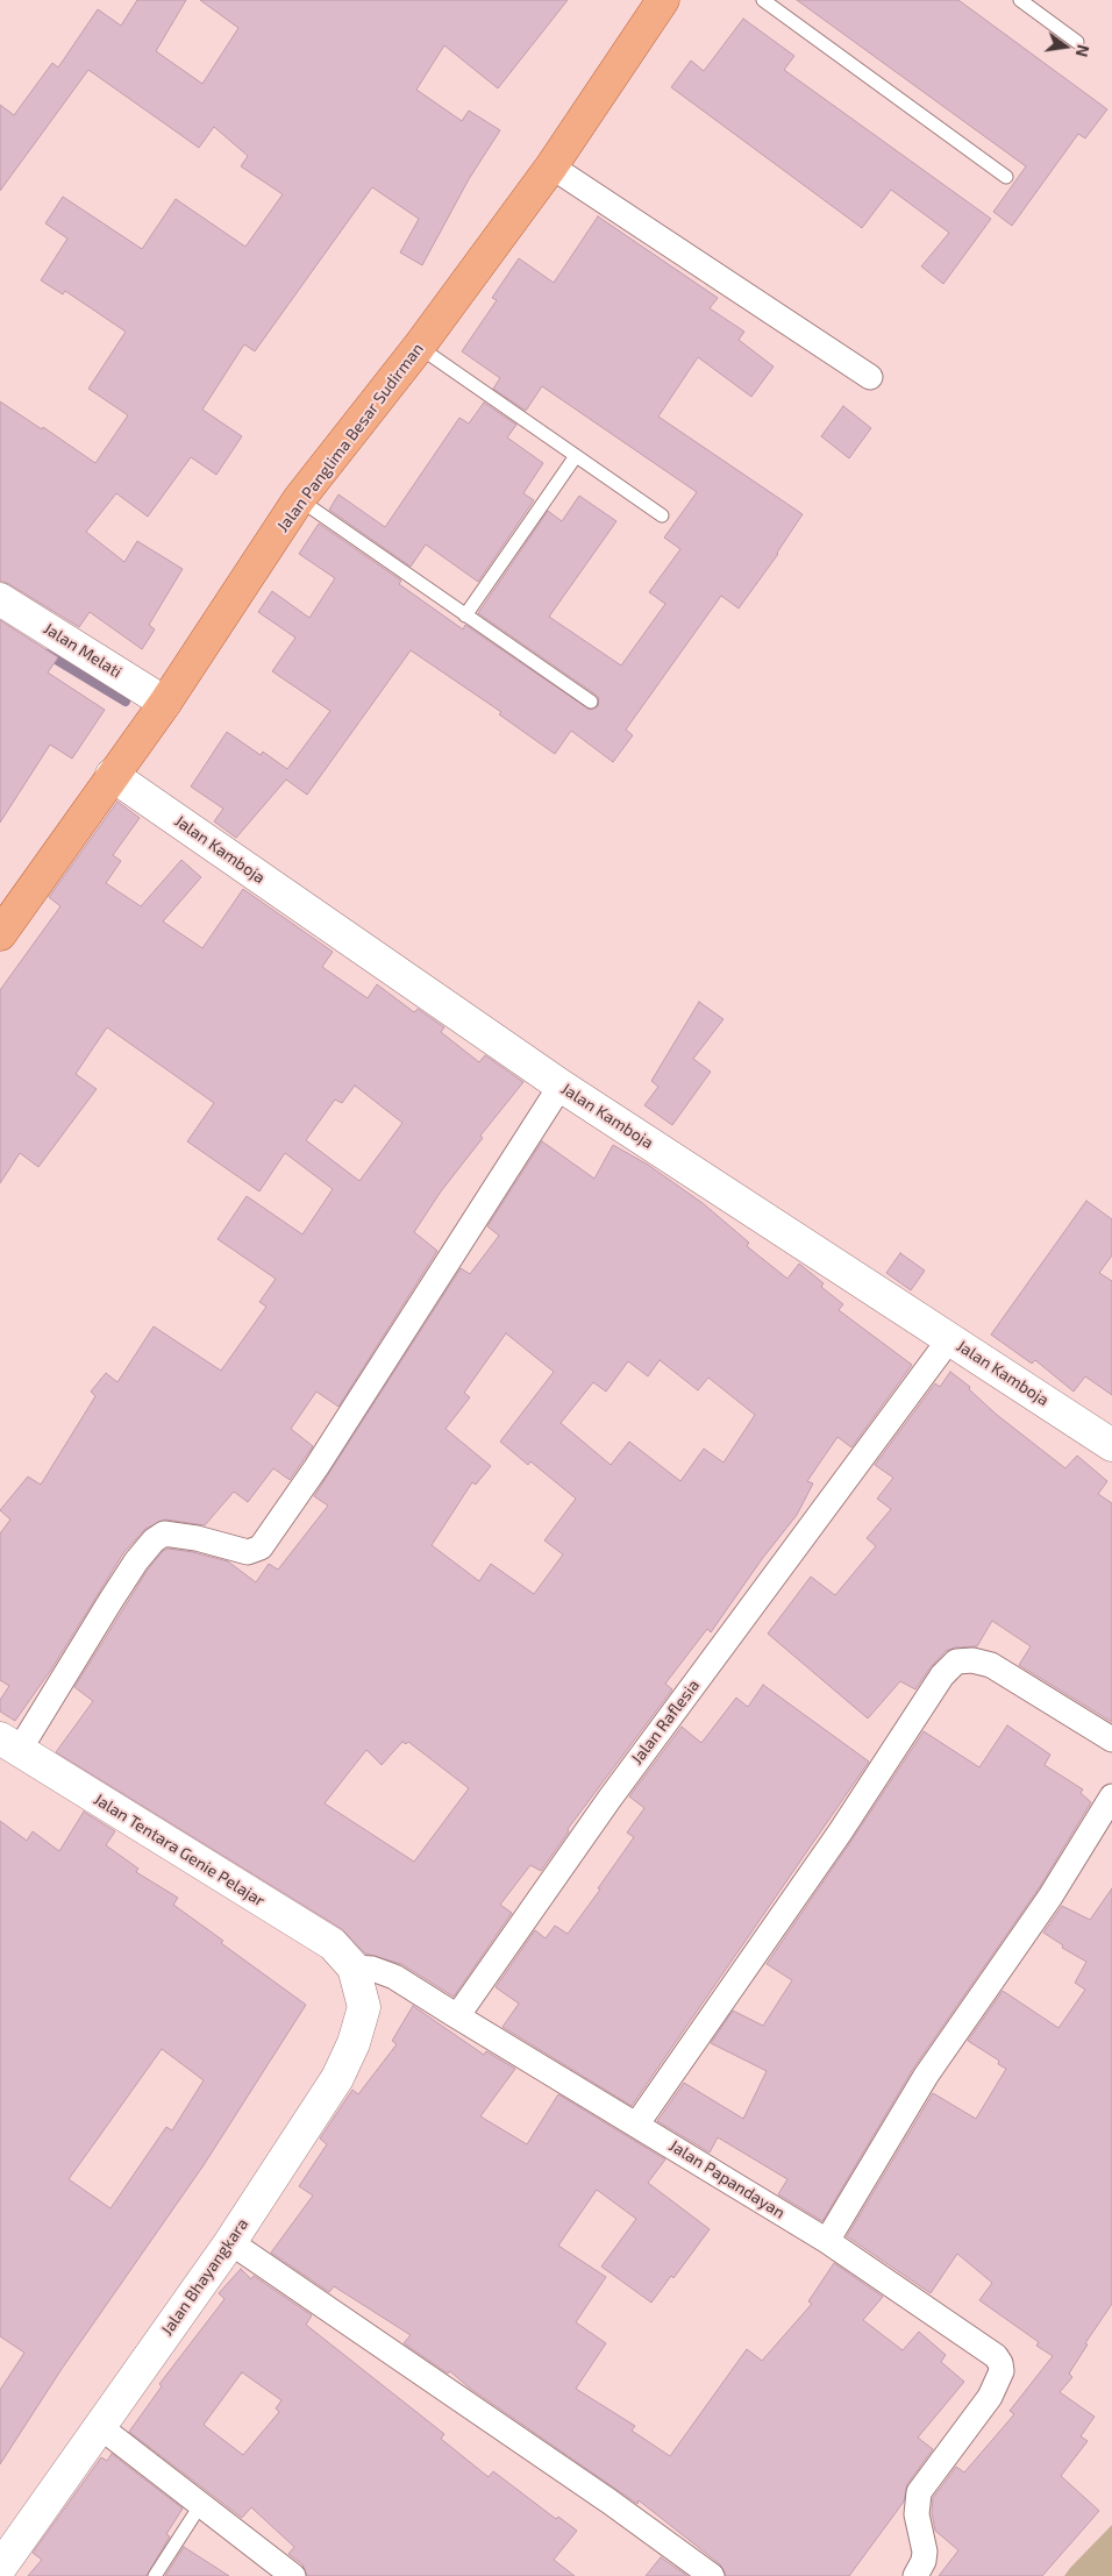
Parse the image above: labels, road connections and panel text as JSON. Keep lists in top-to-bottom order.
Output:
{
  "streets": {
    "main road": ["Jalan Panglima Besar Sudirman"],
    "street": [
      "Jalan Melati",
      "Jalan Kamboja",
      "Jalan Raflesia",
      "Jalan Tentara Genie Pelajar",
      "Jalan Papandayan",
      "Jalan Bhayangkara"
    ]
  },
  "crossings": [
    ["Jalan Panglima Besar Sudirman", "Jalan Melati"],
    ["Jalan Panglima Besar Sudirman", "Jalan Kamboja"],
    ["Jalan Kamboja", "Jalan Raflesia"],
    ["Jalan Raflesia", "Jalan Papandayan"],
    ["Jalan Tentara Genie Pelajar", "Jalan Bhayangkara"]
  ],
  "north": "right"
}
